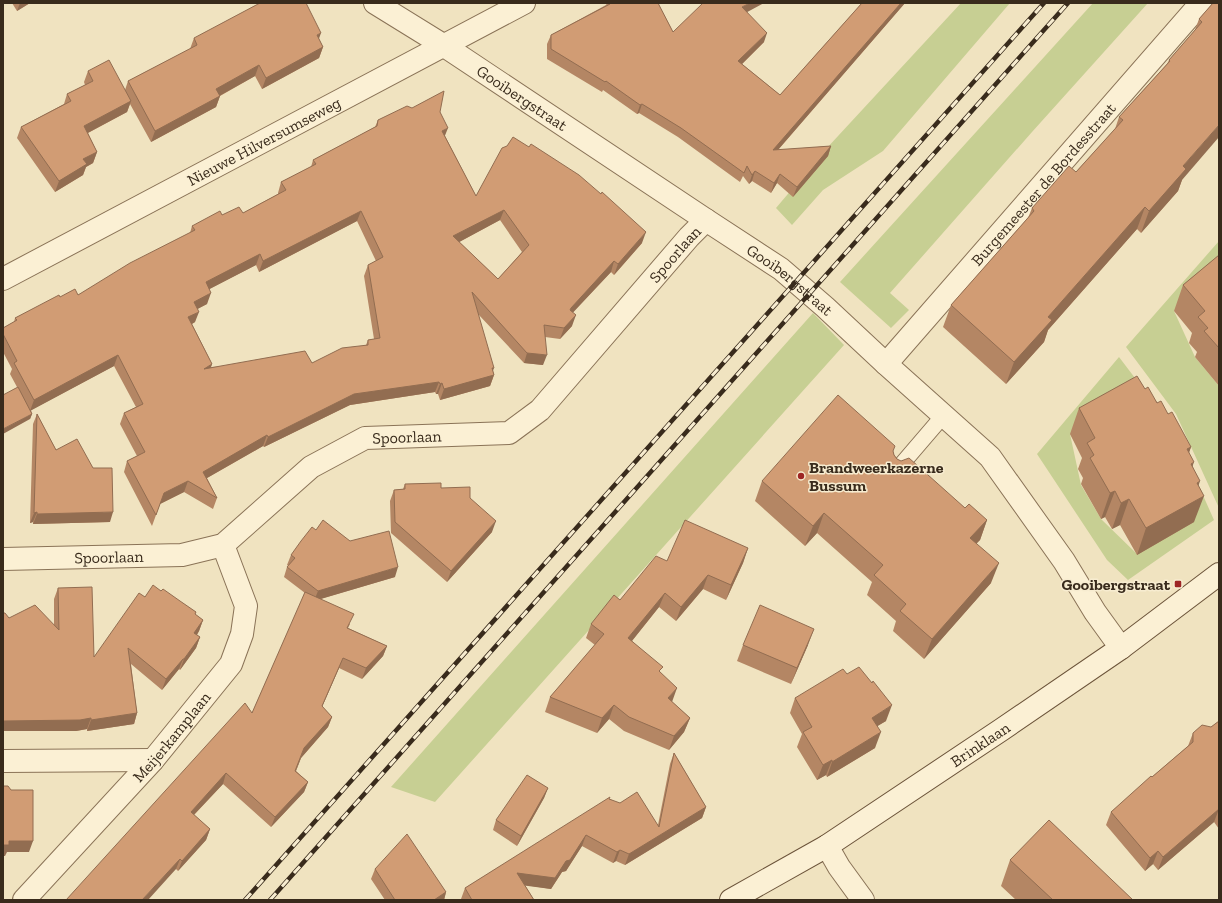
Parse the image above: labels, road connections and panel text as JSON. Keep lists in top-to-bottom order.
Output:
{
  "streets": {
    "street": [
      "Gooibergstraat",
      "Nieuwe Hilversumseweg",
      "Burgemeester de Bordesstraat",
      "Spoorlaan",
      "Meijerkamplaan",
      "Brinklaan"
    ]
  },
  "crossings": [
    ["Gooibergstraat", "Nieuwe Hilversumseweg"],
    ["Gooibergstraat", "Burgemeester de Bordesstraat"],
    ["Gooibergstraat", "Spoorlaan"],
    ["Gooibergstraat", "Brinklaan"],
    ["Spoorlaan", "Meijerkamplaan"]
  ],
  "places": {
    "other": ["Brandweerkazerne Bussum"],
    "transit": ["Gooibergstraat"]
  }
}
